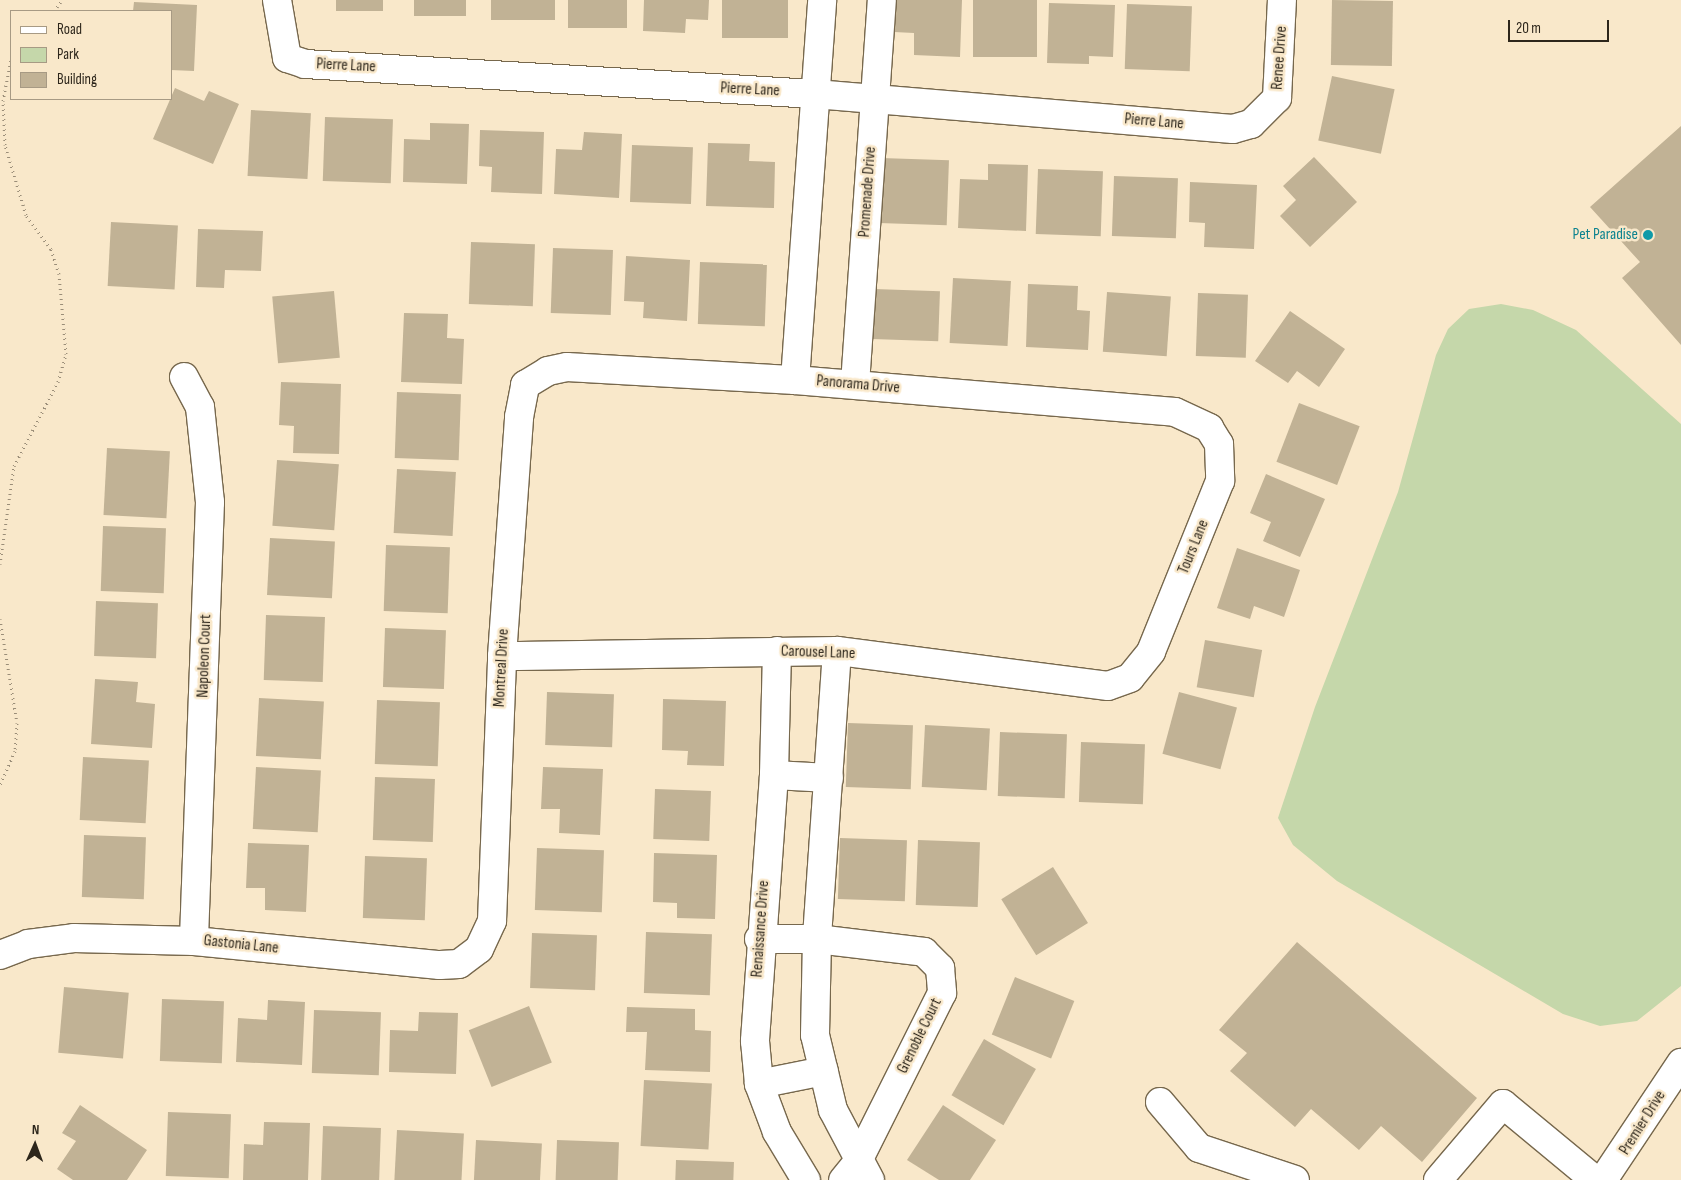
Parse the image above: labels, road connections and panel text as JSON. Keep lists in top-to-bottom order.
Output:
{
  "streets": {
    "street": [
      "Renee Drive",
      "Pierre Lane",
      "Promenade Drive",
      "Panorama Drive",
      "Tours Lane",
      "Carousel Lane",
      "Napoleon Court",
      "Montreal Drive",
      "Renaissance Drive",
      "Gastonia Lane",
      "Grenoble Court",
      "Premier Drive"
    ]
  },
  "crossings": [
    ["Renee Drive", "Pierre Lane"],
    ["Pierre Lane", "Promenade Drive"],
    ["Promenade Drive", "Panorama Drive"],
    ["Panorama Drive", "Tours Lane"],
    ["Panorama Drive", "Montreal Drive"],
    ["Tours Lane", "Carousel Lane"],
    ["Carousel Lane", "Montreal Drive"],
    ["Carousel Lane", "Renaissance Drive"],
    ["Napoleon Court", "Gastonia Lane"],
    ["Montreal Drive", "Gastonia Lane"],
    ["Renaissance Drive", "Grenoble Court"]
  ],
  "places": ["Pet Paradise"],
  "legend": ["Road", "Park", "Building"],
  "scale_bar": "20 m",
  "north": "top"
}
